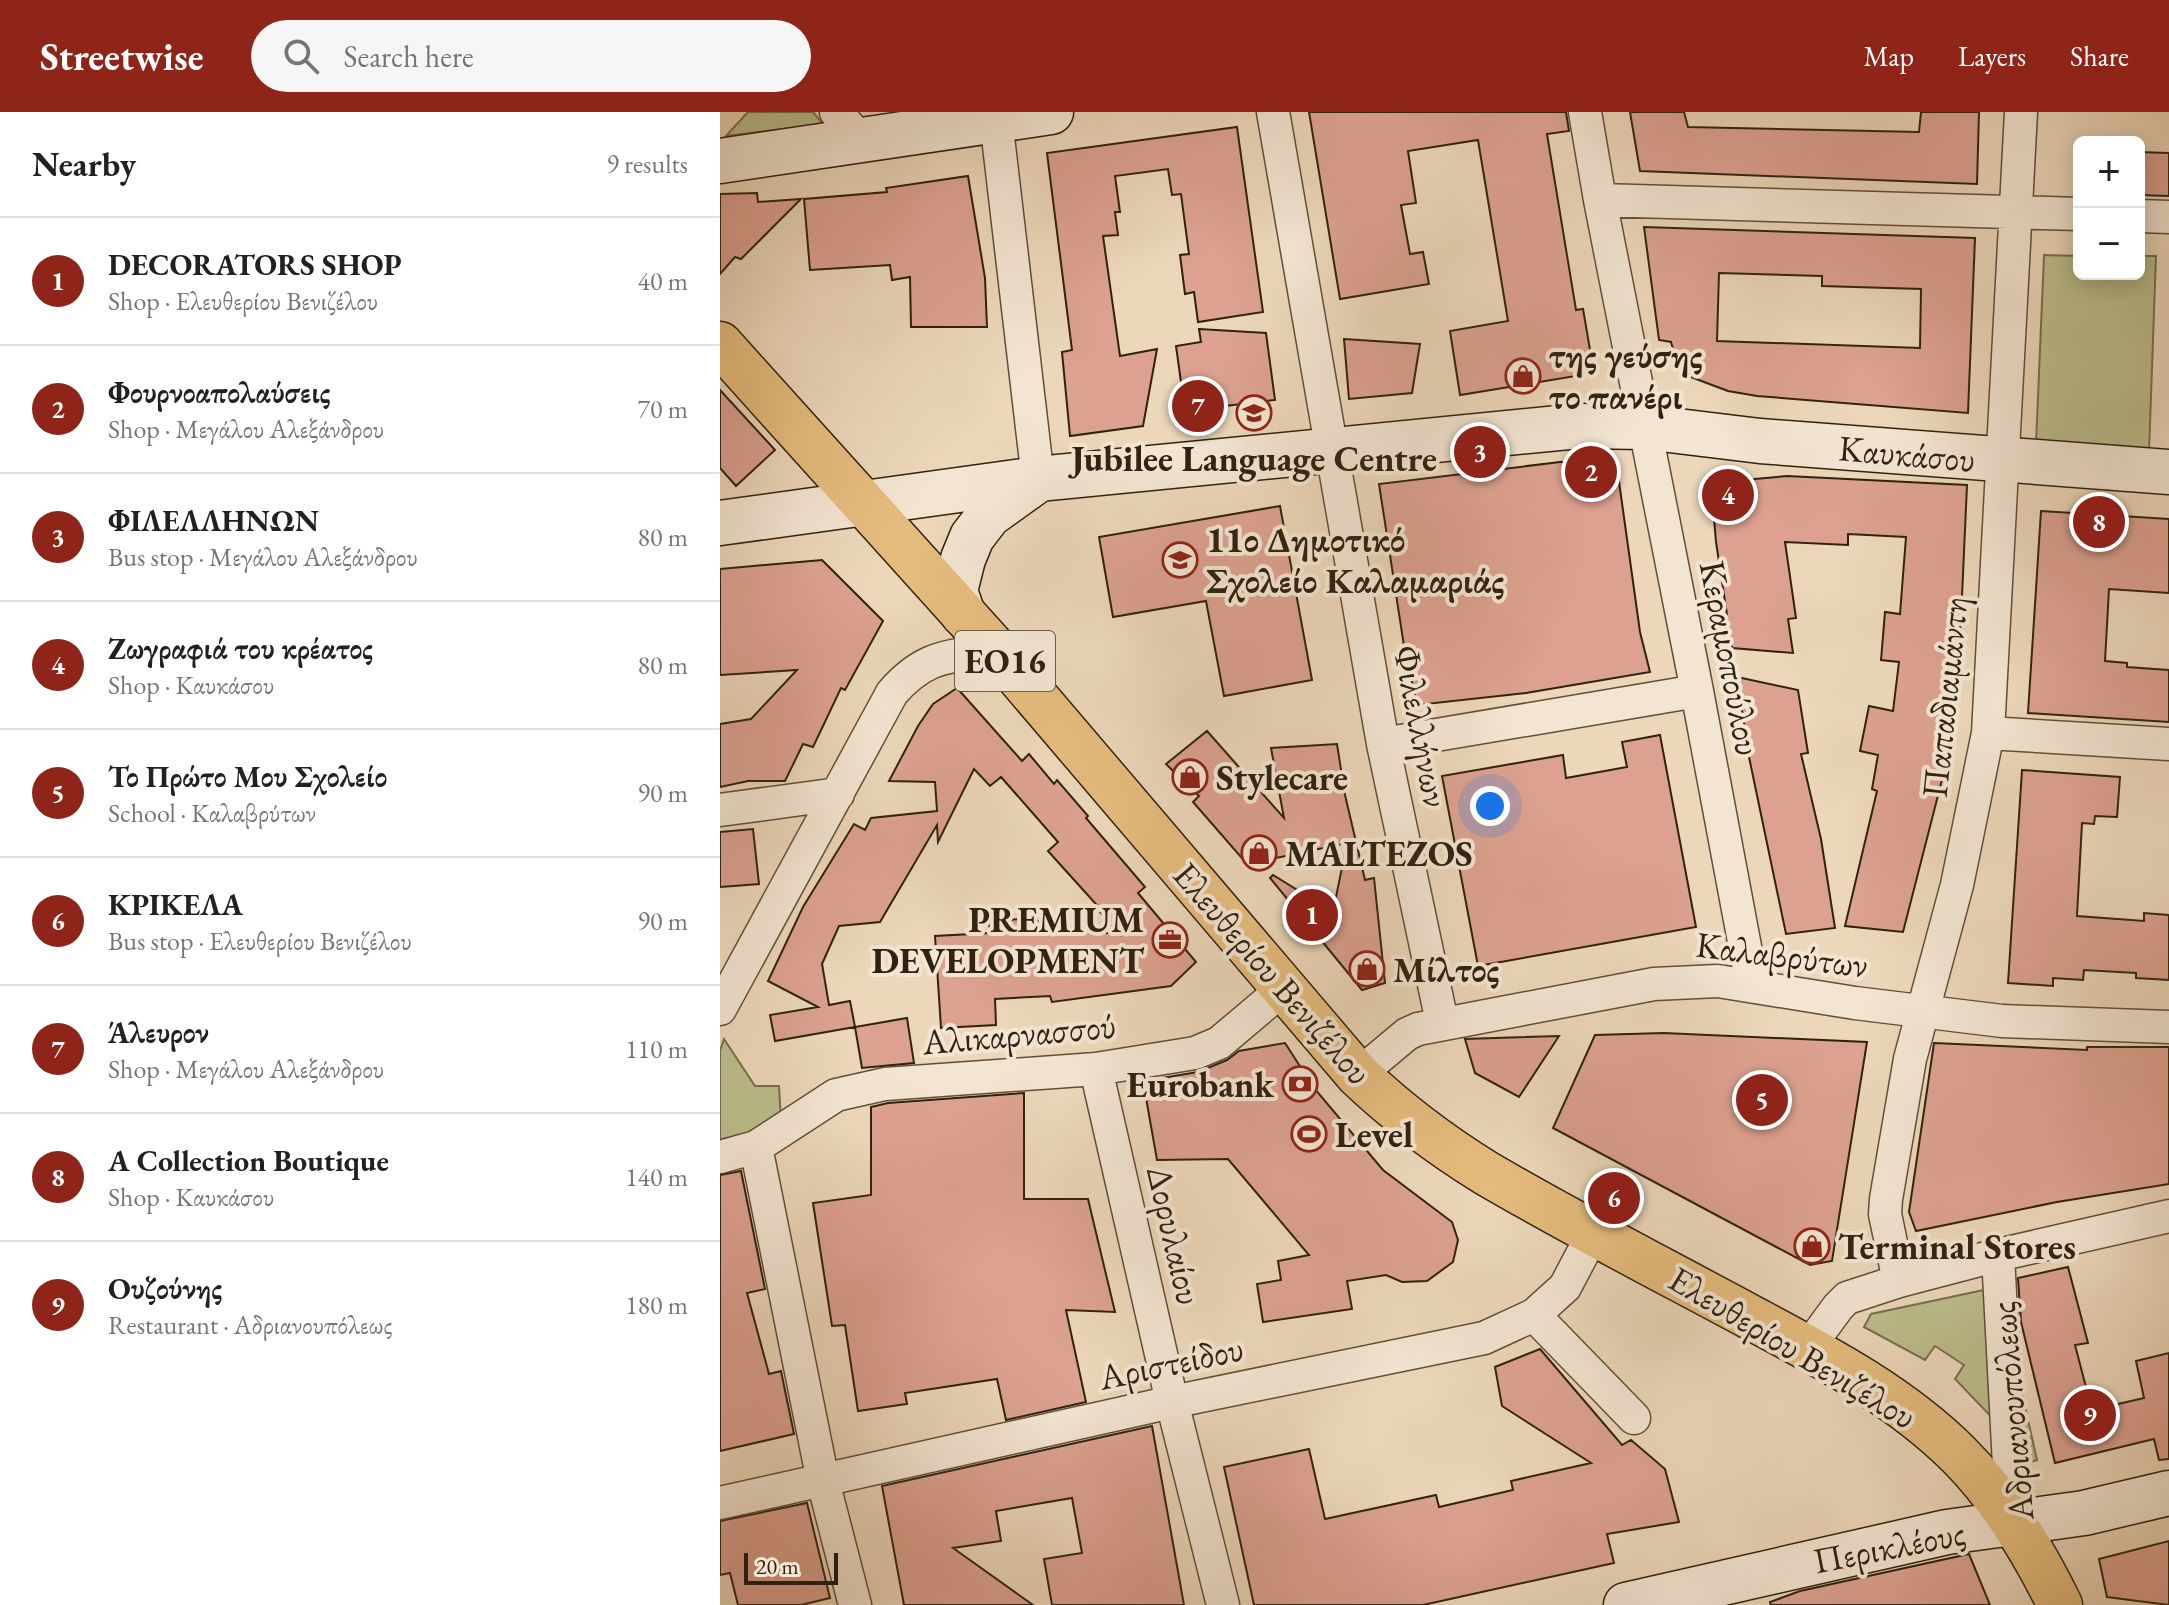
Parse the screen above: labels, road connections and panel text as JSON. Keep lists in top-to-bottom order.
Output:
{
  "streets": {
    "main road": [
      "Καυκάσου",
      "ΕΟ16",
      "Ελευθερίου Βενιζέλου",
      "Αδριανουπόλεως",
      "Περικλέους"
    ],
    "street": [
      "Κεραμοπούλου",
      "Παπαδιαμάντη",
      "Φιλελλήνων",
      "Καλαβρύτων",
      "Αλικαρνασσού",
      "Δορυλαίου",
      "Αριστείδου"
    ]
  },
  "crossings": [
    ["Καυκάσου", "Κεραμοπούλου"],
    ["Καυκάσου", "Παπαδιαμάντη"],
    ["Καυκάσου", "Φιλελλήνων"],
    ["Καυκάσου", "Ελευθερίου Βενιζέλου"],
    ["Κεραμοπούλου", "Καλαβρύτων"],
    ["Παπαδιαμάντη", "Καλαβρύτων"],
    ["Φιλελλήνων", "Καλαβρύτων"],
    ["Καλαβρύτων", "Ελευθερίου Βενιζέλου"],
    ["Ελευθερίου Βενιζέλου", "Αλικαρνασσού"],
    ["Ελευθερίου Βενιζέλου", "Αριστείδου"],
    ["Ελευθερίου Βενιζέλου", "Αδριανουπόλεως"],
    ["Ελευθερίου Βενιζέλου", "Περικλέους"],
    ["Αλικαρνασσού", "Δορυλαίου"],
    ["Δορυλαίου", "Αριστείδου"],
    ["Αδριανουπόλεως", "Περικλέους"]
  ],
  "places": {
    "shop": [
      "της γεύσης το πανέρι",
      "Stylecare",
      "MALTEZOS",
      "Μίλτος",
      "Terminal Stores"
    ],
    "school or university": ["Jubilee Language Centre", "11ο Δημοτικό Σχολείο Καλαμαριάς"],
    "office": ["PREMIUM DEVELOPMENT"],
    "bank": ["Eurobank"],
    "sports": ["Level"]
  },
  "scale_bar": "20 m",
  "page": {
    "header": "Streetwise",
    "search": "Search here",
    "nav": ["Map", "Layers", "Share"],
    "heading": ["Nearby", "9 results"],
    "map_buttons": ["+", "−"],
    "list": [
      {
        "mark": "1",
        "name": "DECORATORS SHOP",
        "note": "Shop · Ελευθερίου Βενιζέλου",
        "value": "40 m"
      },
      {
        "mark": "2",
        "name": "Φουρνοαπολαύσεις",
        "note": "Shop · Μεγάλου Αλεξάνδρου",
        "value": "70 m"
      },
      {
        "mark": "3",
        "name": "ΦΙΛΕΛΛΗΝΩΝ",
        "note": "Bus stop · Μεγάλου Αλεξάνδρου",
        "value": "80 m"
      },
      {
        "mark": "4",
        "name": "Ζωγραφιά του κρέατος",
        "note": "Shop · Καυκάσου",
        "value": "80 m"
      },
      {
        "mark": "5",
        "name": "Το Πρώτο Μου Σχολείο",
        "note": "School · Καλαβρύτων",
        "value": "90 m"
      },
      {
        "mark": "6",
        "name": "ΚΡΙΚΕΛΑ",
        "note": "Bus stop · Ελευθερίου Βενιζέλου",
        "value": "90 m"
      },
      {
        "mark": "7",
        "name": "Άλευρον",
        "note": "Shop · Μεγάλου Αλεξάνδρου",
        "value": "110 m"
      },
      {
        "mark": "8",
        "name": "A Collection Boutique",
        "note": "Shop · Καυκάσου",
        "value": "140 m"
      },
      {
        "mark": "9",
        "name": "Ουζούνης",
        "note": "Restaurant · Αδριανουπόλεως",
        "value": "180 m"
      }
    ],
    "pins": [
      "7",
      "3",
      "2",
      "4",
      "8",
      "1",
      "5",
      "6",
      "9"
    ],
    "scale": "20 m"
  }
}
